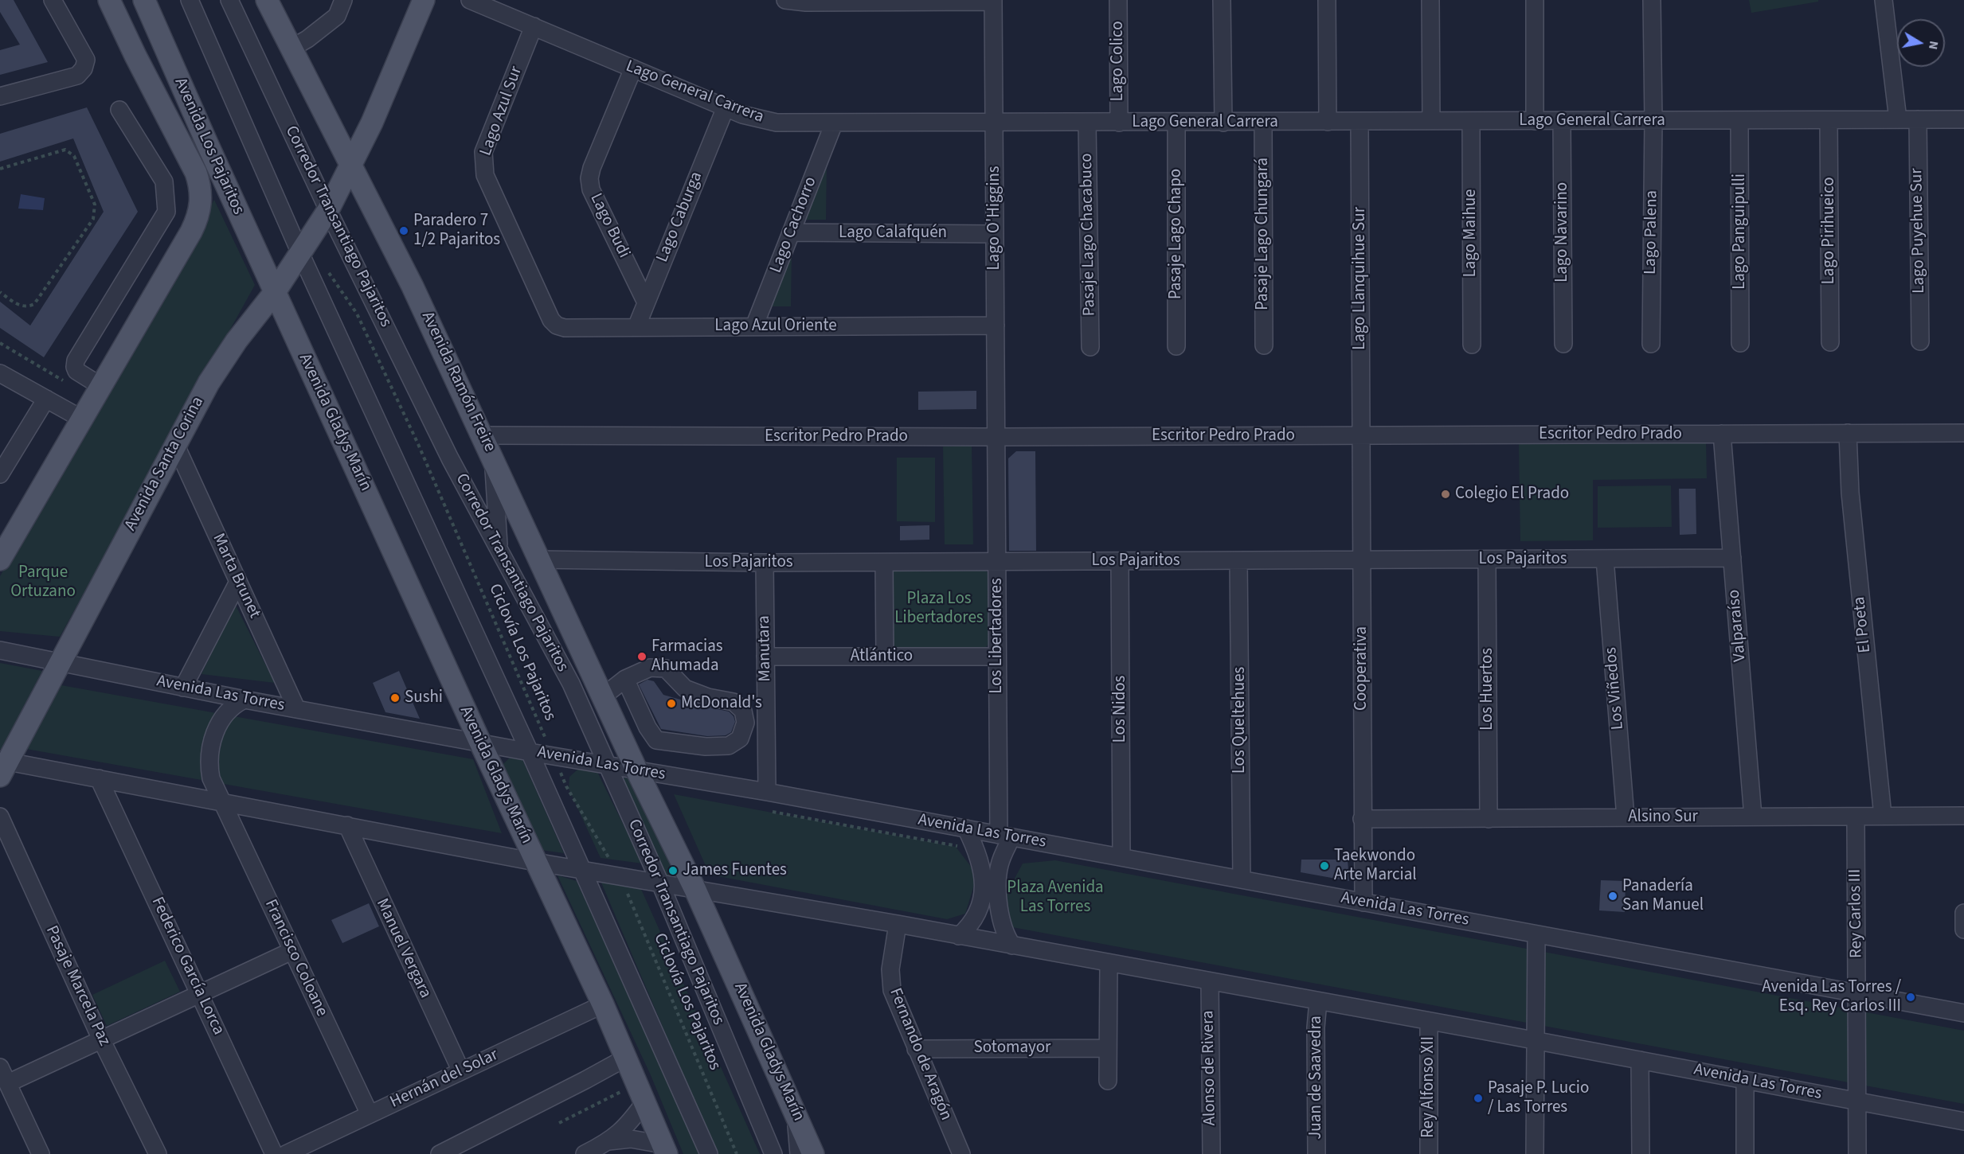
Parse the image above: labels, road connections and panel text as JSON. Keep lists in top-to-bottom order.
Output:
{
  "streets": {
    "main road": [
      "Avenida Los Pajaritos",
      "Avenida Ramón Freire",
      "Avenida Gladys Marín",
      "Avenida Santa Corina"
    ],
    "street": [
      "Lago Colico",
      "Lago General Carrera",
      "Lago Azul Sur",
      "Lago Caburga",
      "Lago O'Higgins",
      "Lago Cachorro",
      "Lago Budi",
      "Corredor Transantiago Pajaritos",
      "Lago Pirihueico",
      "Lago Puyehue Sur",
      "Lago Panguipulli",
      "Lago Navarino",
      "Lago Palena",
      "Lago Calafquén",
      "Lago Maihue",
      "Pasaje Lago Chapo",
      "Pasaje Lago Chungará",
      "Pasaje Lago Chacabuco",
      "Lago Llanquihue Sur",
      "Lago Azul Oriente",
      "Escritor Pedro Prado",
      "Los Pajaritos",
      "Marta Brunet",
      "El Poeta",
      "Valparaíso",
      "Los Libertadores",
      "Manutara",
      "Atlántico",
      "Cooperativa",
      "Los Viñedos",
      "Los Huertos",
      "Avenida Las Torres",
      "Los Nidos",
      "Los Queltehues",
      "Alsino Sur",
      "Rey Carlos III",
      "Manuel Vergara",
      "Francisco Coloane",
      "Federico García Lorca",
      "Pasaje Marcela Paz",
      "Sotomayor",
      "Fernando de Aragón",
      "Alonso de Rivera",
      "Juan de Saavedra",
      "Hernán del Solar",
      "Rey Alfonso XII"
    ],
    "path": ["Ciclovía Los Pajaritos"]
  },
  "crossings": [
    ["Lago Colico", "Lago General Carrera"],
    ["Lago General Carrera", "Lago Azul Sur"],
    ["Lago General Carrera", "Lago Caburga"],
    ["Lago General Carrera", "Lago O'Higgins"],
    ["Lago General Carrera", "Lago Cachorro"],
    ["Lago General Carrera", "Lago Budi"],
    ["Lago General Carrera", "Lago Pirihueico"],
    ["Lago General Carrera", "Lago Puyehue Sur"],
    ["Lago General Carrera", "Lago Panguipulli"],
    ["Lago General Carrera", "Lago Navarino"],
    ["Lago General Carrera", "Lago Palena"],
    ["Lago General Carrera", "Lago Maihue"],
    ["Lago General Carrera", "Pasaje Lago Chapo"],
    ["Lago General Carrera", "Pasaje Lago Chungará"],
    ["Lago General Carrera", "Pasaje Lago Chacabuco"],
    ["Lago General Carrera", "Lago Llanquihue Sur"],
    ["Lago Azul Sur", "Lago Azul Oriente"],
    ["Avenida Los Pajaritos", "Avenida Gladys Marín"],
    ["Avenida Los Pajaritos", "Avenida Santa Corina"],
    ["Lago Caburga", "Lago Budi"],
    ["Lago Caburga", "Lago Azul Oriente"],
    ["Lago O'Higgins", "Lago Calafquén"],
    ["Lago O'Higgins", "Lago Azul Oriente"],
    ["Lago O'Higgins", "Escritor Pedro Prado"],
    ["Lago O'Higgins", "Los Libertadores"],
    ["Lago Cachorro", "Lago Calafquén"],
    ["Lago Cachorro", "Lago Azul Oriente"],
    ["Corredor Transantiago Pajaritos", "Avenida Santa Corina"],
    ["Corredor Transantiago Pajaritos", "Avenida Las Torres"],
    ["Lago Llanquihue Sur", "Escritor Pedro Prado"],
    ["Lago Llanquihue Sur", "Cooperativa"],
    ["Avenida Ramón Freire", "Avenida Gladys Marín"],
    ["Avenida Ramón Freire", "Escritor Pedro Prado"],
    ["Avenida Ramón Freire", "Avenida Santa Corina"],
    ["Avenida Ramón Freire", "Los Pajaritos"],
    ["Avenida Ramón Freire", "Avenida Las Torres"],
    ["Avenida Gladys Marín", "Avenida Santa Corina"],
    ["Avenida Gladys Marín", "Avenida Las Torres"],
    ["Avenida Gladys Marín", "Hernán del Solar"],
    ["Escritor Pedro Prado", "El Poeta"],
    ["Escritor Pedro Prado", "Valparaíso"],
    ["Escritor Pedro Prado", "Los Libertadores"],
    ["Escritor Pedro Prado", "Cooperativa"],
    ["Avenida Santa Corina", "Marta Brunet"],
    ["Avenida Santa Corina", "Avenida Las Torres"],
    ["Los Pajaritos", "Valparaíso"],
    ["Los Pajaritos", "Los Libertadores"],
    ["Los Pajaritos", "Manutara"],
    ["Los Pajaritos", "Cooperativa"],
    ["Los Pajaritos", "Los Viñedos"],
    ["Los Pajaritos", "Los Huertos"],
    ["Los Pajaritos", "Los Nidos"],
    ["Los Pajaritos", "Los Queltehues"],
    ["Marta Brunet", "Avenida Las Torres"],
    ["El Poeta", "Alsino Sur"],
    ["Valparaíso", "Alsino Sur"],
    ["Los Libertadores", "Atlántico"],
    ["Los Libertadores", "Avenida Las Torres"],
    ["Manutara", "Atlántico"],
    ["Manutara", "Avenida Las Torres"],
    ["Ciclovía Los Pajaritos", "Avenida Las Torres"],
    ["Cooperativa", "Avenida Las Torres"],
    ["Cooperativa", "Alsino Sur"],
    ["Los Viñedos", "Alsino Sur"],
    ["Los Huertos", "Alsino Sur"],
    ["Avenida Las Torres", "Los Nidos"],
    ["Avenida Las Torres", "Los Queltehues"],
    ["Avenida Las Torres", "Rey Carlos III"],
    ["Avenida Las Torres", "Manuel Vergara"],
    ["Avenida Las Torres", "Francisco Coloane"],
    ["Avenida Las Torres", "Federico García Lorca"],
    ["Avenida Las Torres", "Fernando de Aragón"],
    ["Avenida Las Torres", "Alonso de Rivera"],
    ["Avenida Las Torres", "Juan de Saavedra"],
    ["Avenida Las Torres", "Rey Alfonso XII"],
    ["Alsino Sur", "Rey Carlos III"],
    ["Manuel Vergara", "Hernán del Solar"],
    ["Francisco Coloane", "Hernán del Solar"],
    ["Sotomayor", "Fernando de Aragón"]
  ],
  "parks": ["Parque Ortuzano", "Plaza Los Libertadores", "Plaza Avenida Las Torres"],
  "places": [
    "Paradero 7 1/2 Pajaritos",
    "Colegio El Prado",
    "Farmacias Ahumada",
    "Sushi",
    "McDonald's",
    "Taekwondo Arte Marcial",
    "James Fuentes",
    "Panadería San Manuel",
    "Avenida Las Torres / Esq. Rey Carlos III",
    "Pasaje P. Lucio / Las Torres"
  ],
  "north": "right"
}
